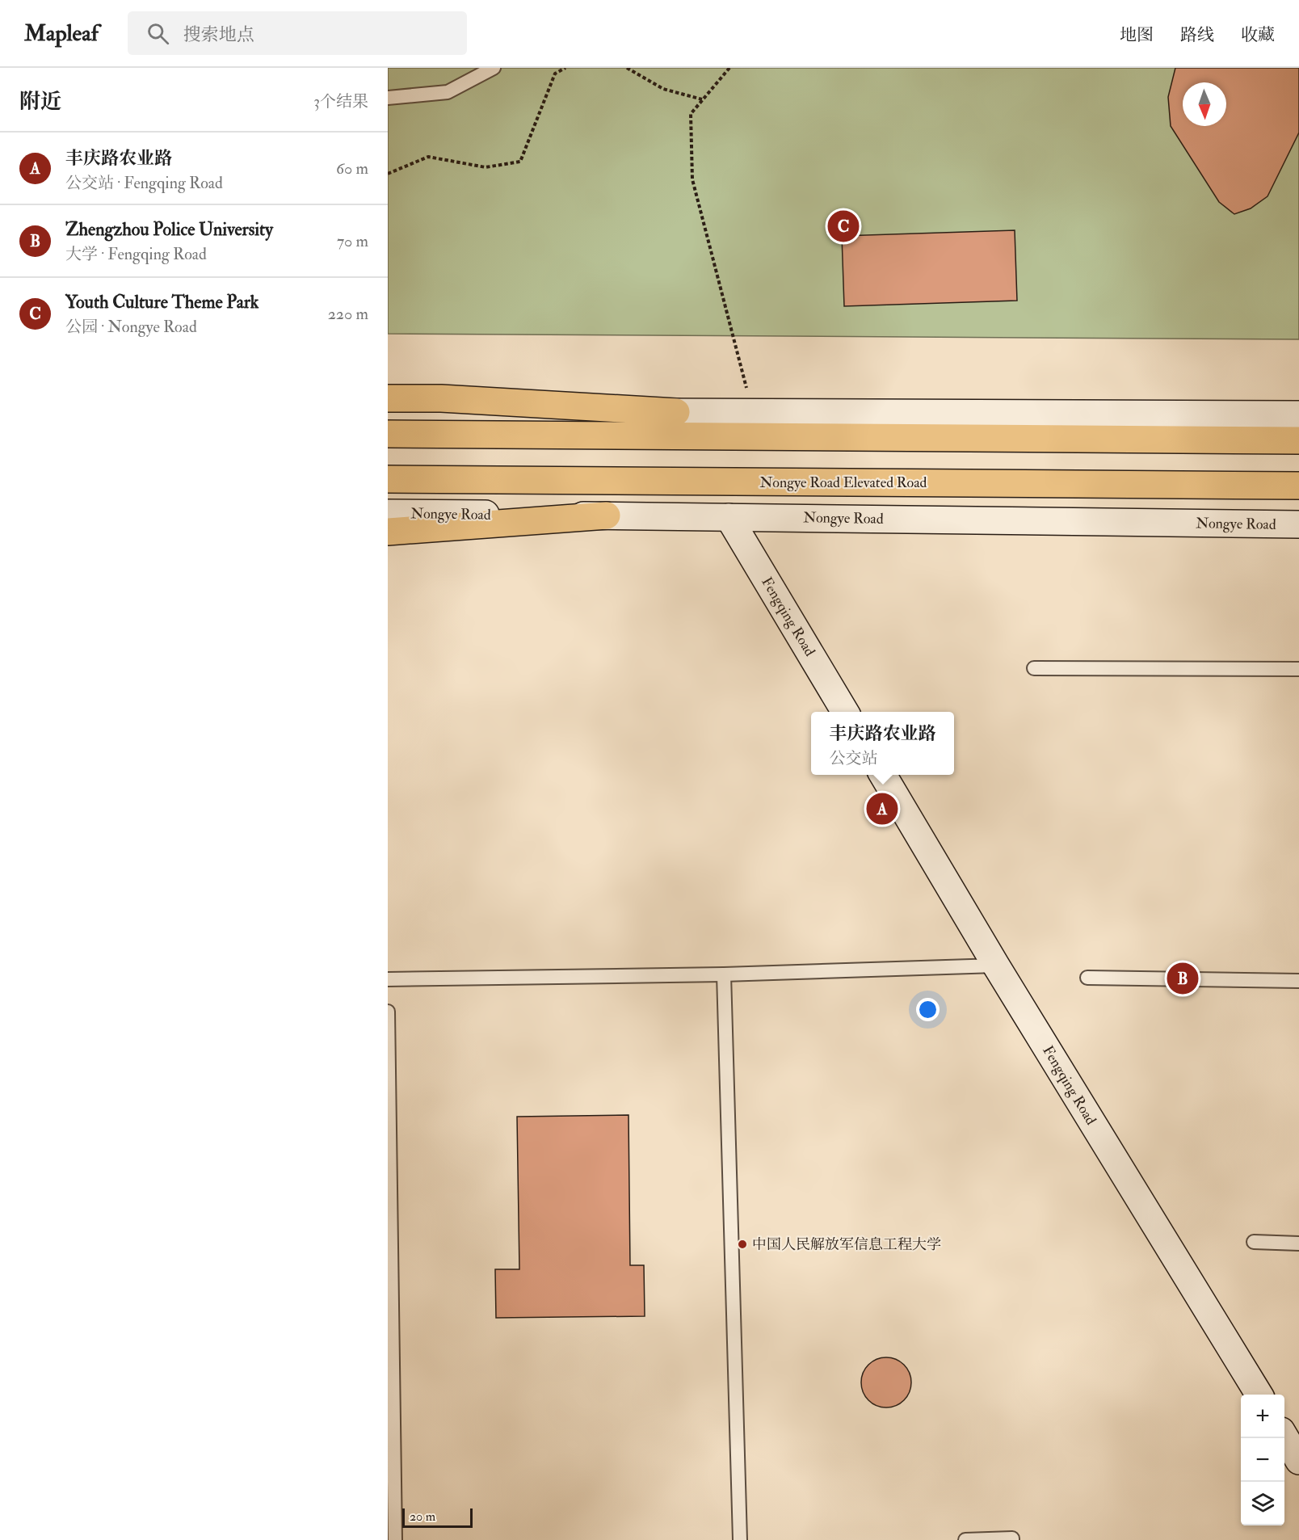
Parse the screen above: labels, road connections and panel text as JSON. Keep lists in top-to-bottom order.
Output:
{
  "streets": {
    "highway": ["Nongye Road Elevated Road"],
    "street": ["Nongye Road", "Fengqing Road"]
  },
  "crossings": [
    ["Nongye Road", "Fengqing Road"]
  ],
  "places": ["中国人民解放军信息工程大学"],
  "scale_bar": "20 m",
  "north": "bottom",
  "page": {
    "header": "Mapleaf",
    "search": "搜索地点",
    "nav": ["地图", "路线", "收藏"],
    "heading": ["附近", "3个结果"],
    "list": [
      {
        "mark": "A",
        "name": "丰庆路农业路",
        "note": "公交站 · Fengqing Road",
        "value": "60 m"
      },
      {
        "mark": "B",
        "name": "Zhengzhou Police University",
        "note": "大学 · Fengqing Road",
        "value": "70 m"
      },
      {
        "mark": "C",
        "name": "Youth Culture Theme Park",
        "note": "公园 · Nongye Road",
        "value": "220 m"
      }
    ],
    "pins": ["C", "A", "B"],
    "popup": ["丰庆路农业路", "公交站"],
    "map_buttons": ["+", "−"],
    "scale": "20 m"
  }
}
